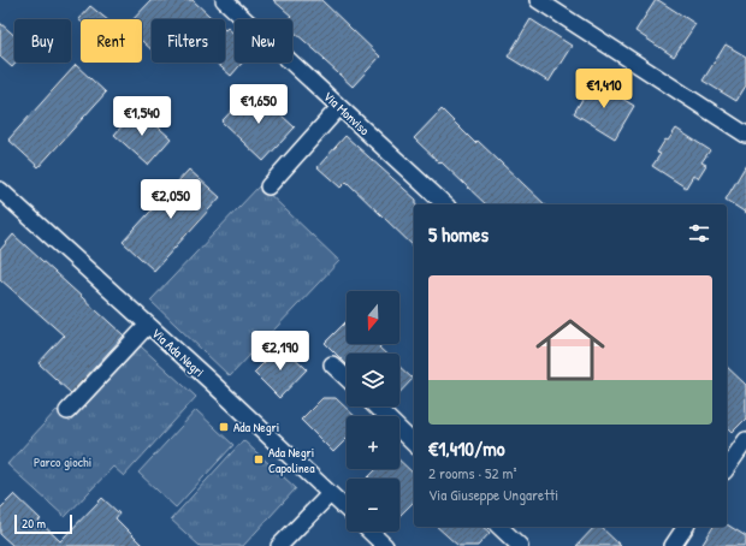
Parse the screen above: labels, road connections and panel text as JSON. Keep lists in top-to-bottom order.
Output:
{
  "streets": {
    "street": ["Via Monviso", "Via Ada Negri"]
  },
  "parks": ["Parco giochi"],
  "places": {
    "transit": ["Ada Negri", "Ada Negri Capolinea"]
  },
  "scale_bar": "20 m",
  "north": "bottom",
  "page": {
    "chip": [
      "Buy",
      "Rent",
      "Filters",
      "New"
    ],
    "price": [
      "€1,410",
      "€1,650",
      "€1,540",
      "€2,050",
      "€2,190"
    ],
    "heading": "5 homes",
    "list": [
      {
        "name": "€1,410/mo",
        "note": "2 rooms · 52 m² · Via Giuseppe Ungaretti"
      }
    ],
    "map_buttons": ["+", "−"],
    "scale": "20 m"
  }
}
